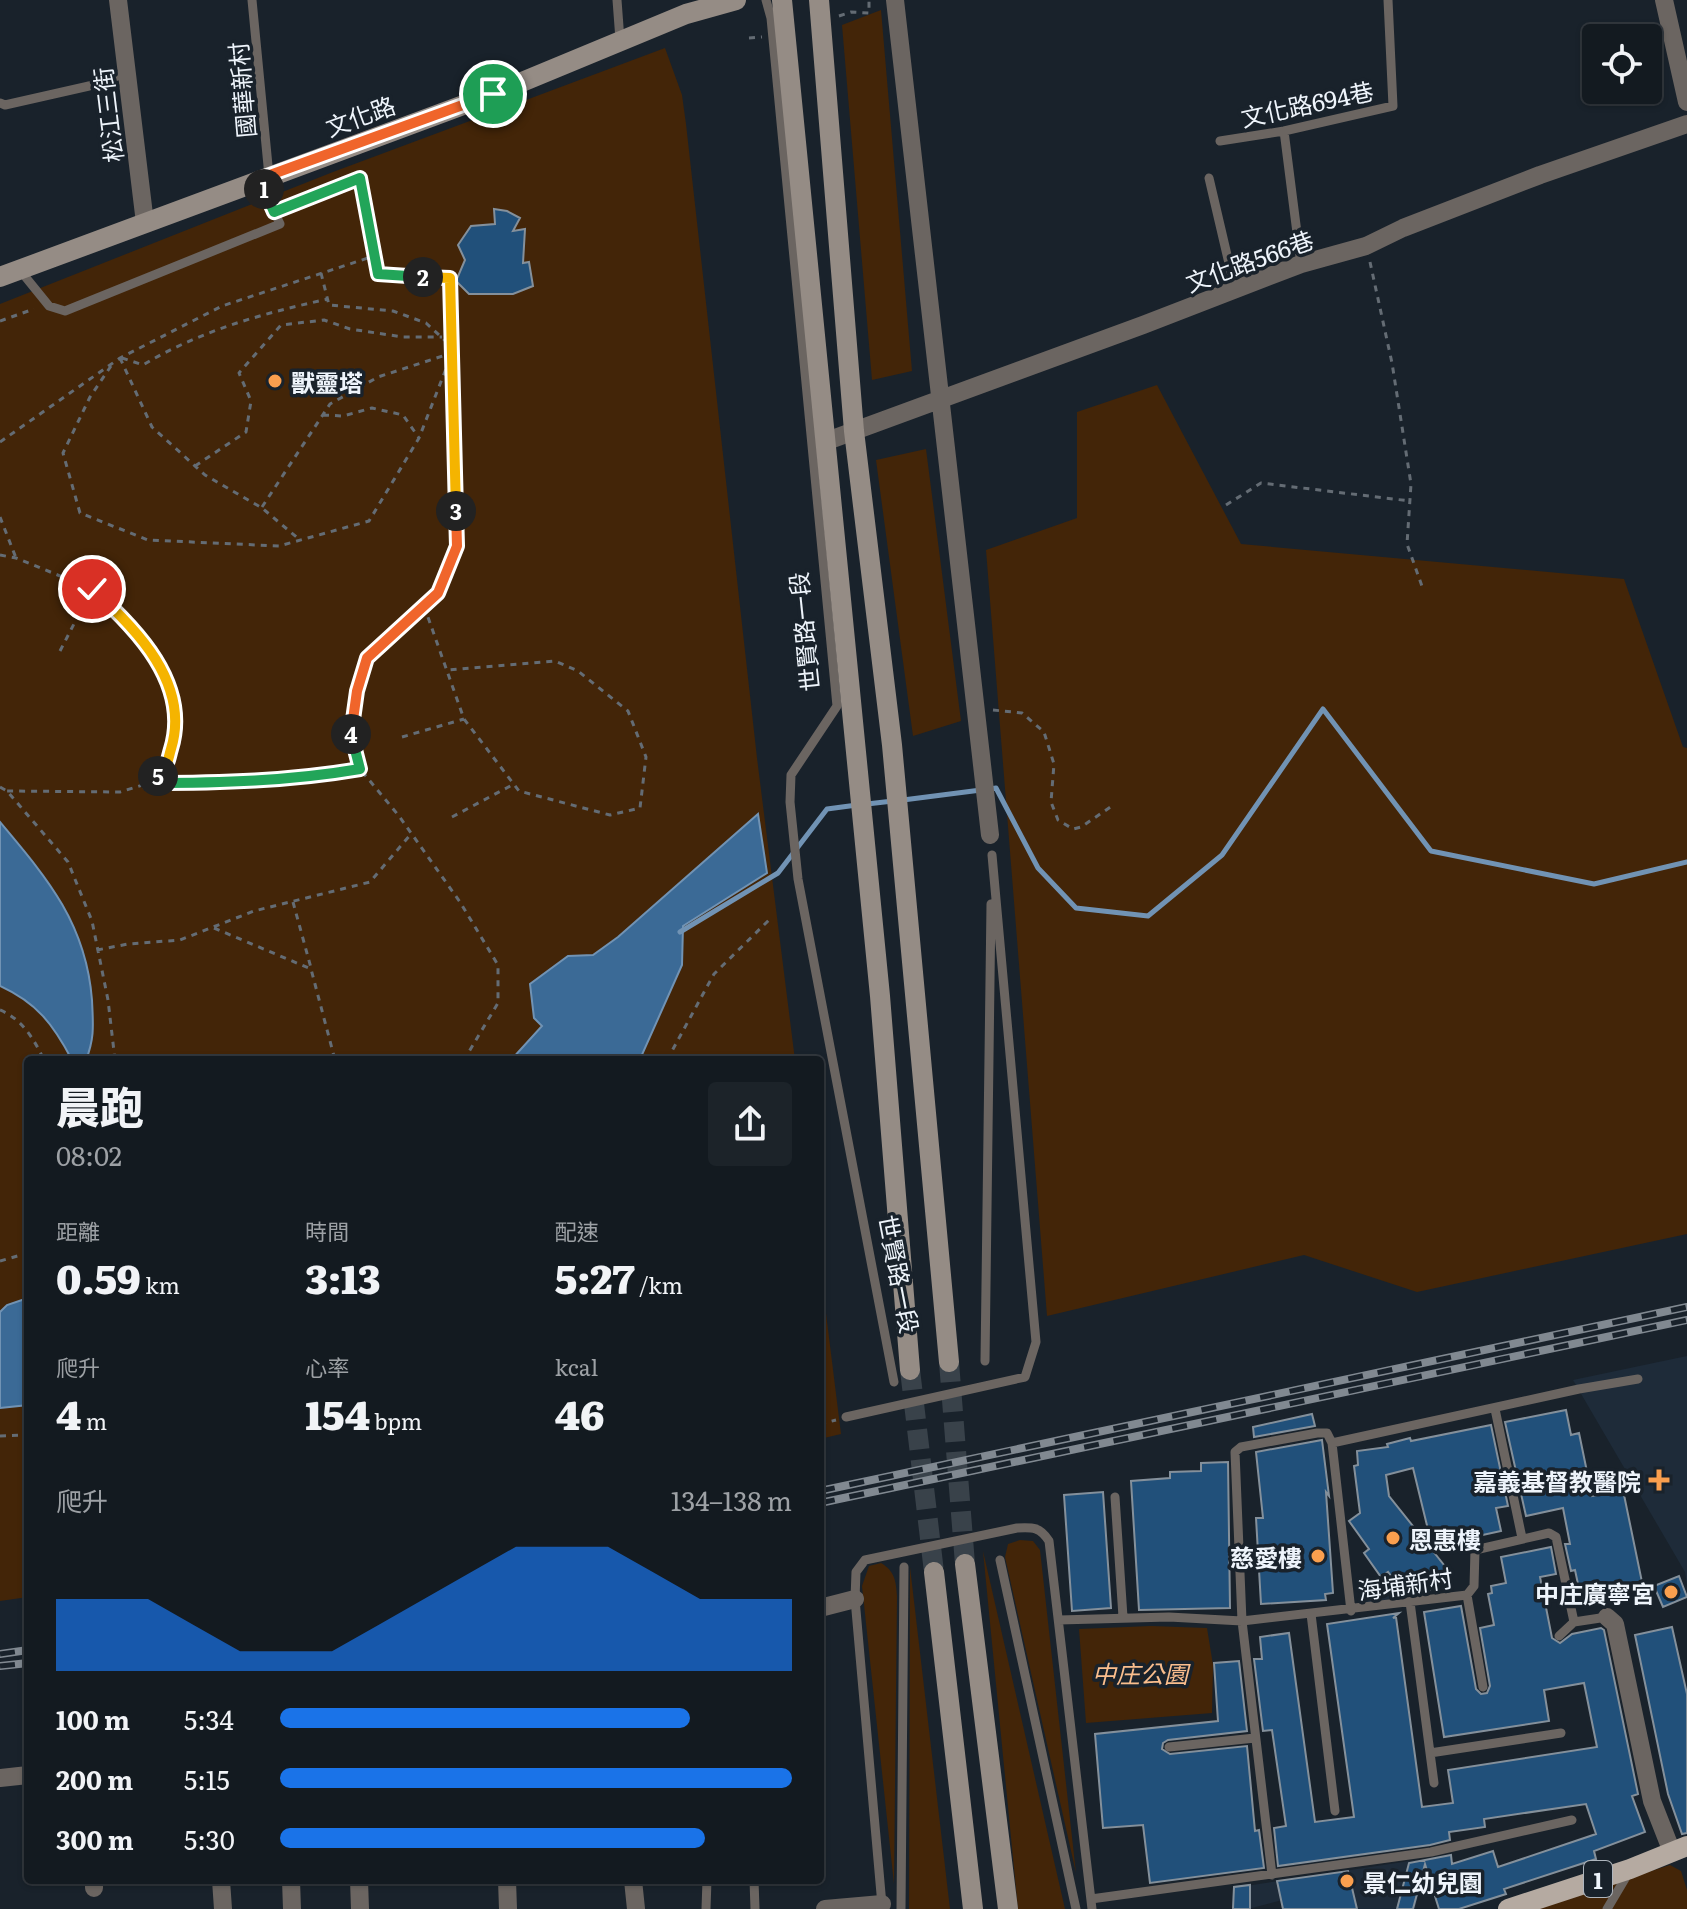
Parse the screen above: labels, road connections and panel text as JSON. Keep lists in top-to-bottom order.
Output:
{
  "streets": {
    "main road": ["1"],
    "street": [
      "松江三街",
      "文化路",
      "文化路566巷",
      "世賢路一段"
    ],
    "lane": ["國華新村", "文化路694巷", "海埔新村"]
  },
  "crossings": [
    ["國華新村", "文化路"],
    ["松江三街", "文化路"],
    ["文化路566巷", "世賢路一段"]
  ],
  "parks": ["中庄公園"],
  "places": {
    "other": [
      "獸靈塔",
      "恩惠樓",
      "慈愛樓",
      "中庄廣寧宮",
      "景仁幼兒園"
    ],
    "health": ["嘉義基督教醫院"]
  },
  "page": {
    "pins": [
      "1",
      "2",
      "3",
      "4",
      "5"
    ],
    "heading": ["晨跑", "08:02"],
    "stats": [
      ["距離", "0.59 km"],
      ["時間", "3:13"],
      ["配速", "5:27 /km"],
      ["爬升", "4 m"],
      ["心率", "154 bpm"],
      ["kcal", "46"]
    ],
    "chart": ["爬升", "134–138 m"],
    "list": [
      {
        "name": "100 m",
        "note": "5:34"
      },
      {
        "name": "200 m",
        "note": "5:15"
      },
      {
        "name": "300 m",
        "note": "5:30"
      }
    ]
  }
}
